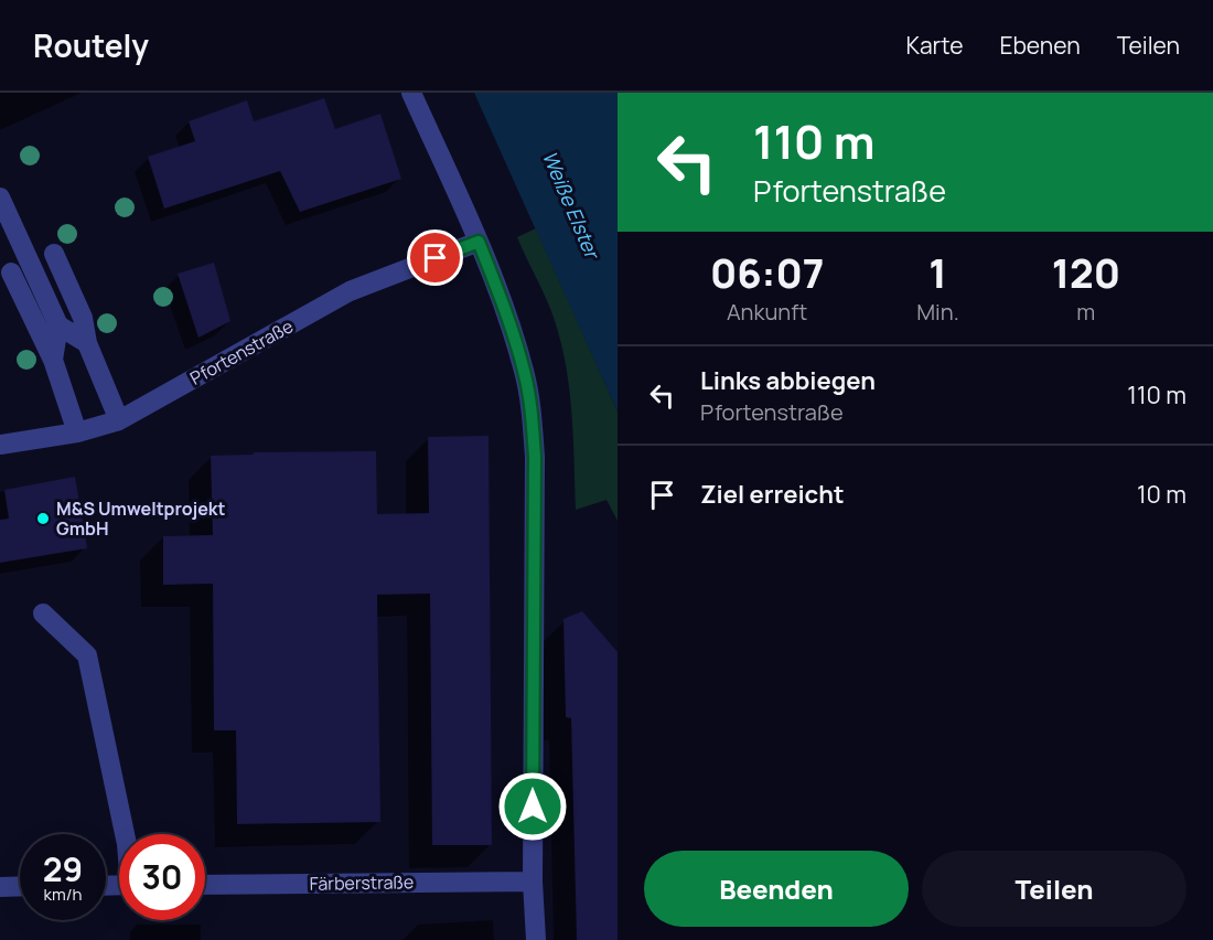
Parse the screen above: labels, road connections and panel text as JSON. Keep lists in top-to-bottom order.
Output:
{
  "streets": {
    "street": ["Pfortenstraße", "Färberstraße"]
  },
  "water": ["Weiße Elster"],
  "places": ["M&S Umweltprojekt GmbH"],
  "page": {
    "header": "Routely",
    "nav": ["Karte", "Ebenen", "Teilen"],
    "turn": ["110 m", "Pfortenstraße"],
    "eta": [
      "06:07",
      "Ankunft",
      "1",
      "Min.",
      "120",
      "m"
    ],
    "list": [
      {
        "name": "Links abbiegen",
        "note": "Pfortenstraße",
        "value": "110 m"
      },
      {
        "name": "Ziel erreicht",
        "value": "10 m"
      }
    ],
    "speed": "29 km/h",
    "limit": "30",
    "buttons": ["Beenden", "Teilen"]
  }
}
